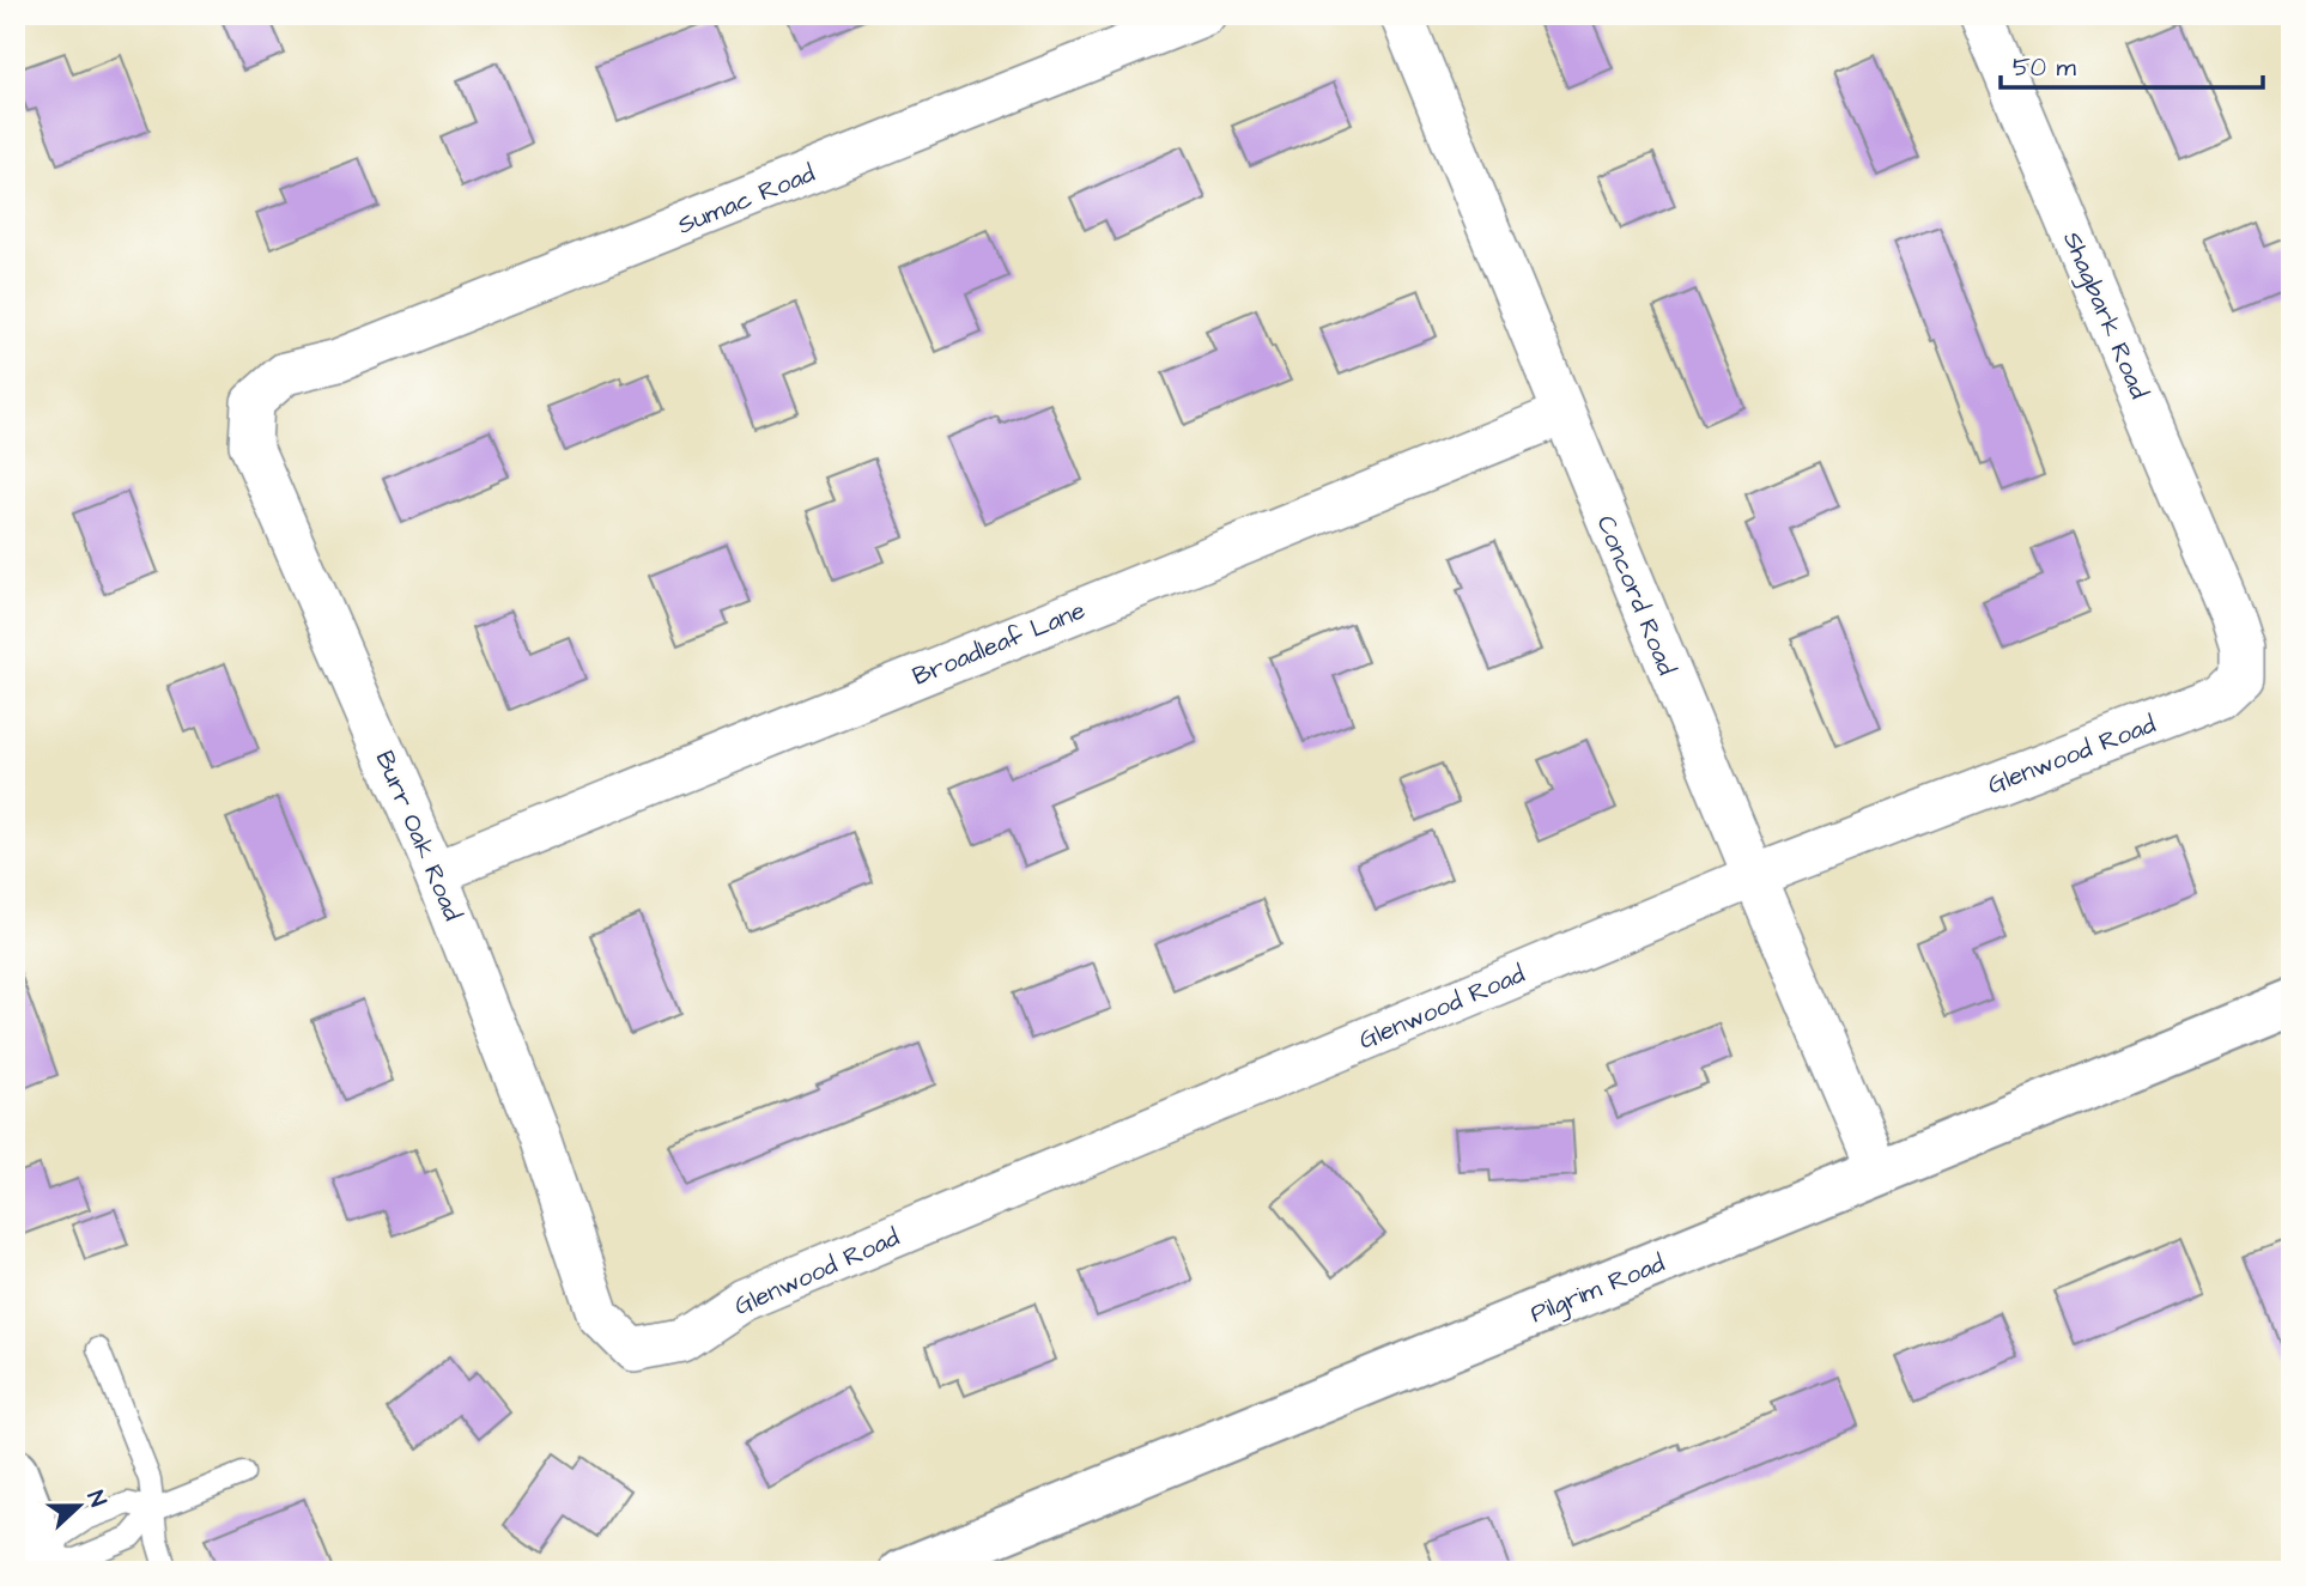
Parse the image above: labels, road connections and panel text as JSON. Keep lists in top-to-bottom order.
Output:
{
  "streets": {
    "street": [
      "Sumac Road",
      "Shagbark Road",
      "Concord Road",
      "Broadleaf Lane",
      "Glenwood Road",
      "Burr Oak Road",
      "Pilgrim Road"
    ]
  },
  "crossings": [
    ["Sumac Road", "Burr Oak Road"],
    ["Shagbark Road", "Glenwood Road"],
    ["Concord Road", "Broadleaf Lane"],
    ["Concord Road", "Glenwood Road"],
    ["Concord Road", "Pilgrim Road"],
    ["Broadleaf Lane", "Burr Oak Road"],
    ["Glenwood Road", "Burr Oak Road"]
  ],
  "scale_bar": "50 m",
  "north": "right"
}
